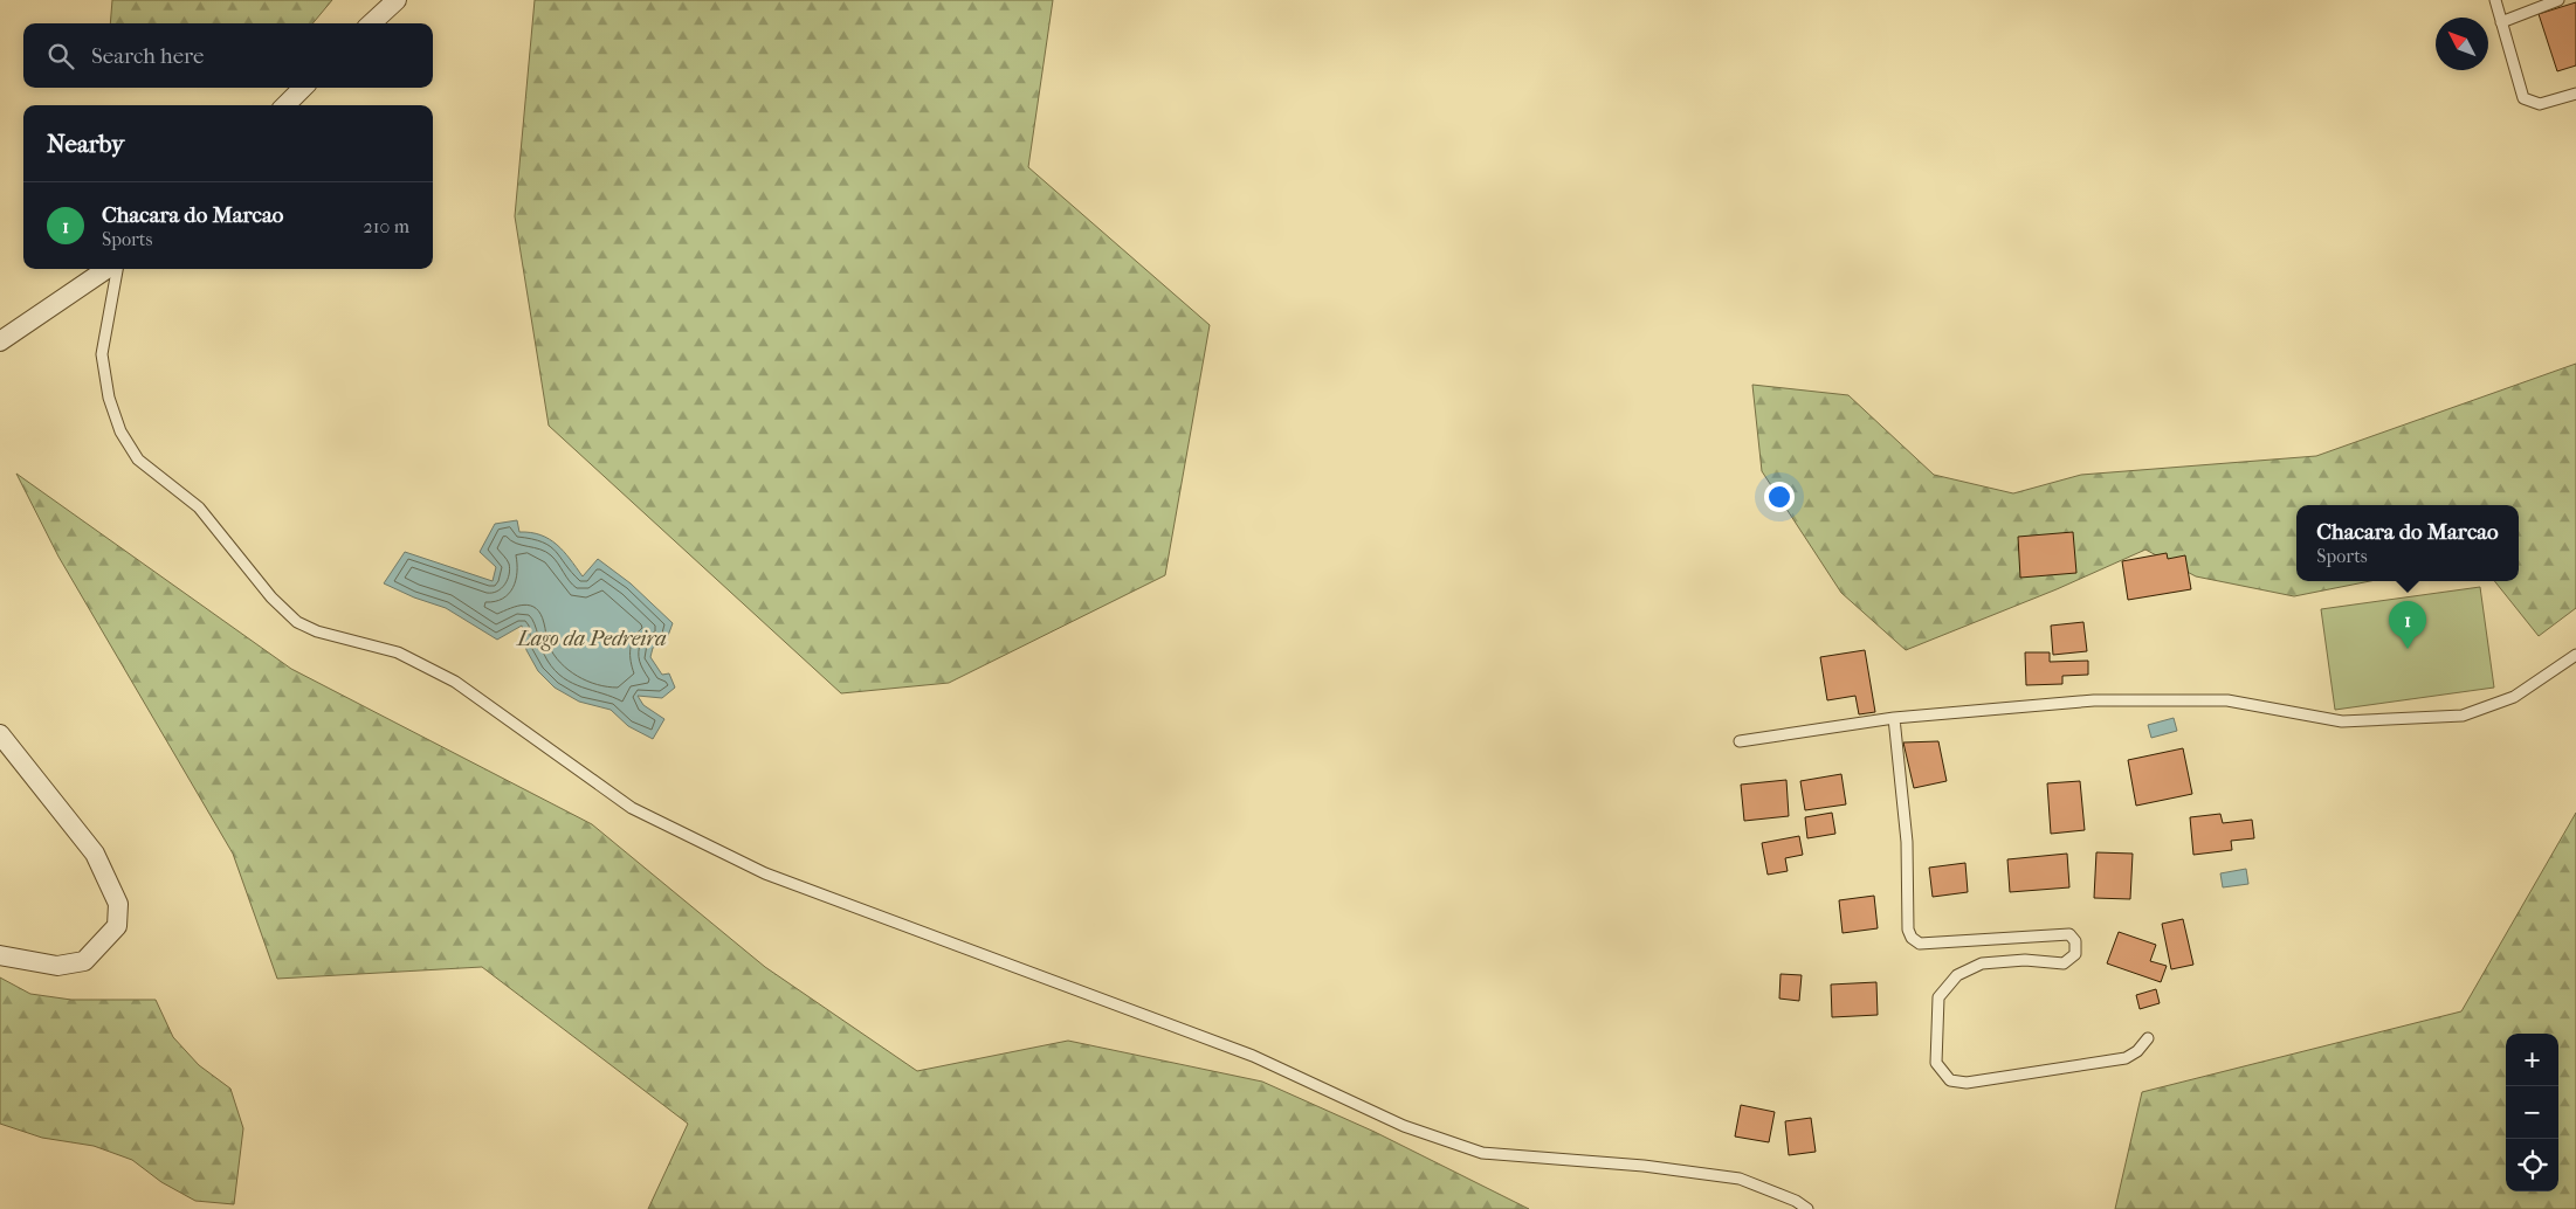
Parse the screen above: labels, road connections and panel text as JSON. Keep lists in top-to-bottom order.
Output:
{
  "water": ["Lago da Pedreira"],
  "north": "top left",
  "page": {
    "search": "Search here",
    "heading": "Nearby",
    "list": [
      {
        "mark": "1",
        "name": "Chacara do Marcao",
        "note": "Sports",
        "value": "210 m"
      }
    ],
    "popup": ["Chacara do Marcao", "Sports"],
    "pins": "1",
    "map_buttons": ["+", "−"]
  }
}
